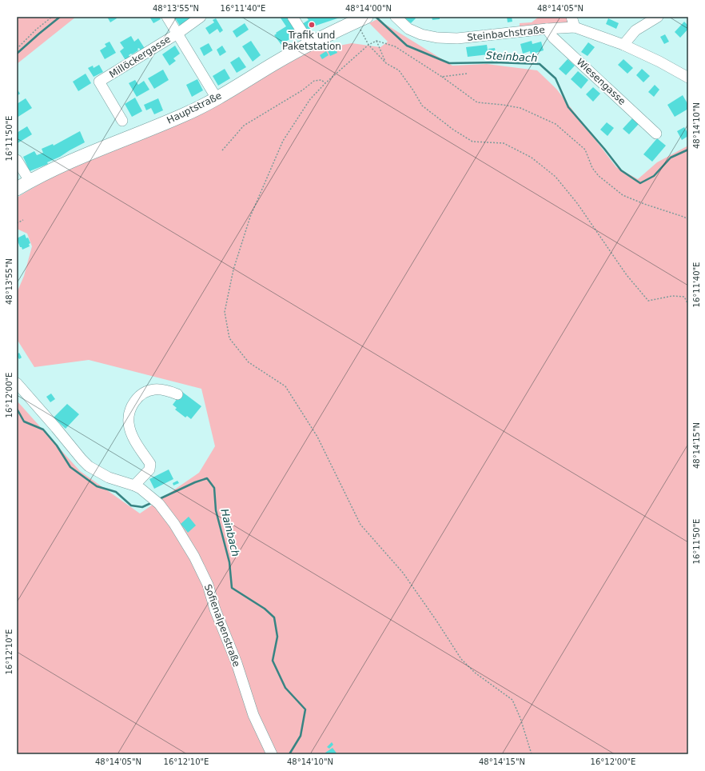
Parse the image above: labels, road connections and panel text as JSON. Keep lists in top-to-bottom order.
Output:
{
  "streets": {
    "main road": ["Hauptstraße"],
    "street": [
      "Steinbachstraße",
      "Millöckergasse",
      "Wiesengasse",
      "Sofienalpenstraße"
    ]
  },
  "crossings": [
    ["Steinbachstraße", "Wiesengasse"]
  ],
  "water": ["Steinbach", "Hainbach"],
  "places": ["Trafik und Paketstation"],
  "coordinates": [
    "48°13'55\"N",
    "16°11'40\"E",
    "48°14'00\"N",
    "48°14'05\"N",
    "48°14'10\"N",
    "16°11'50\"E",
    "16°12'00\"E",
    "48°14'15\"N",
    "16°12'10\"E"
  ]
}
